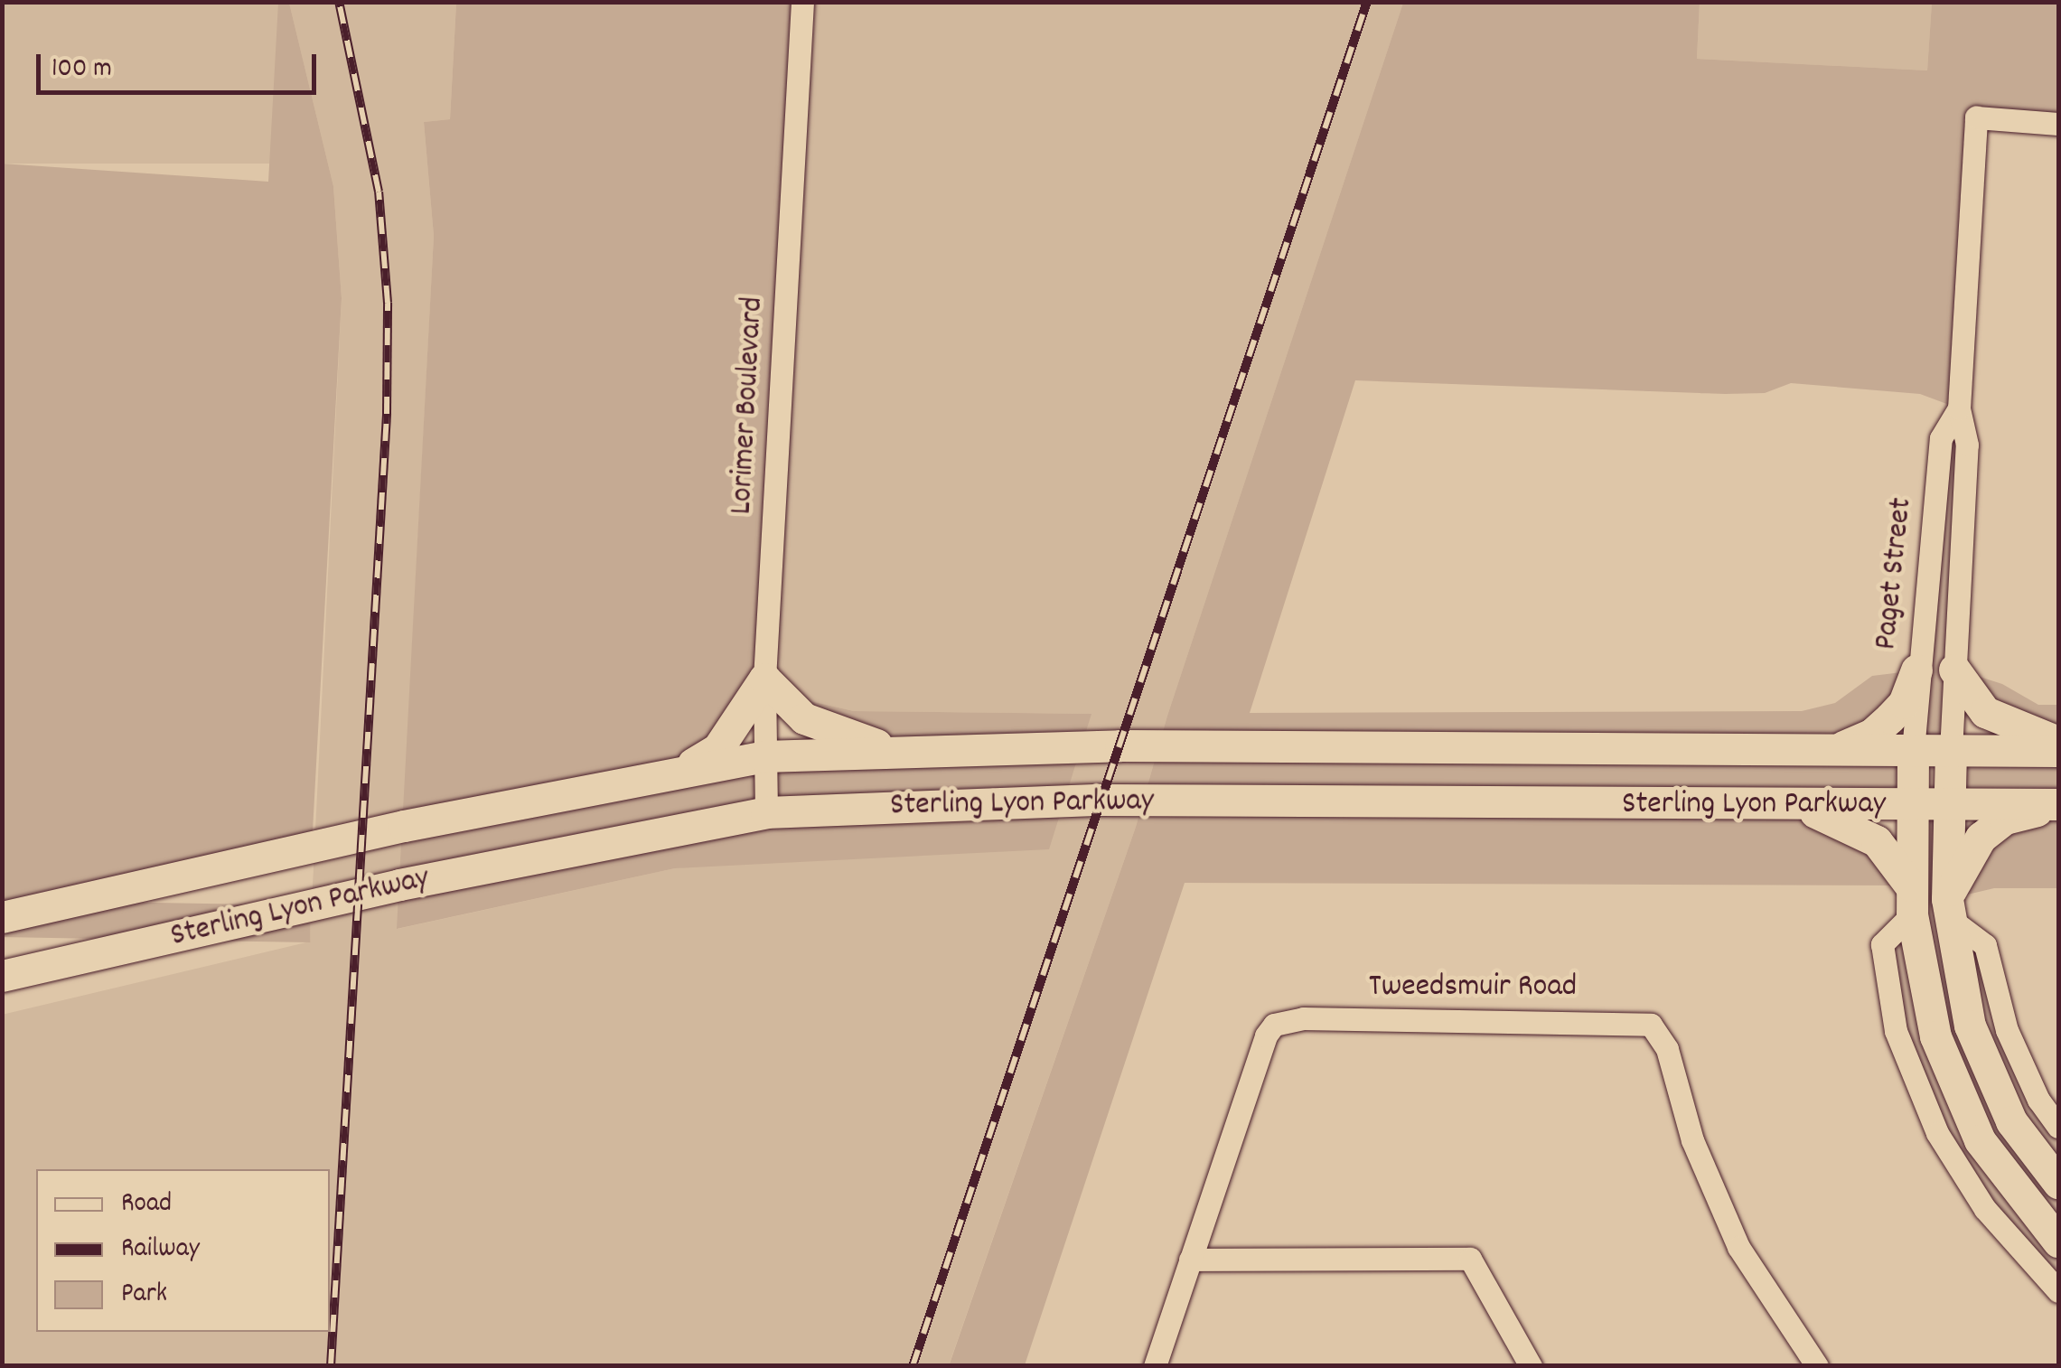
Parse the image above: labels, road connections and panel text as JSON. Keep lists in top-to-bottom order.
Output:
{
  "streets": {
    "main road": ["Sterling Lyon Parkway"],
    "street": ["Lorimer Boulevard", "Paget Street", "Tweedsmuir Road"]
  },
  "crossings": [
    ["Lorimer Boulevard", "Sterling Lyon Parkway"],
    ["Paget Street", "Sterling Lyon Parkway"]
  ],
  "legend": ["Road", "Railway", "Park"],
  "scale_bar": "100 m"
}
